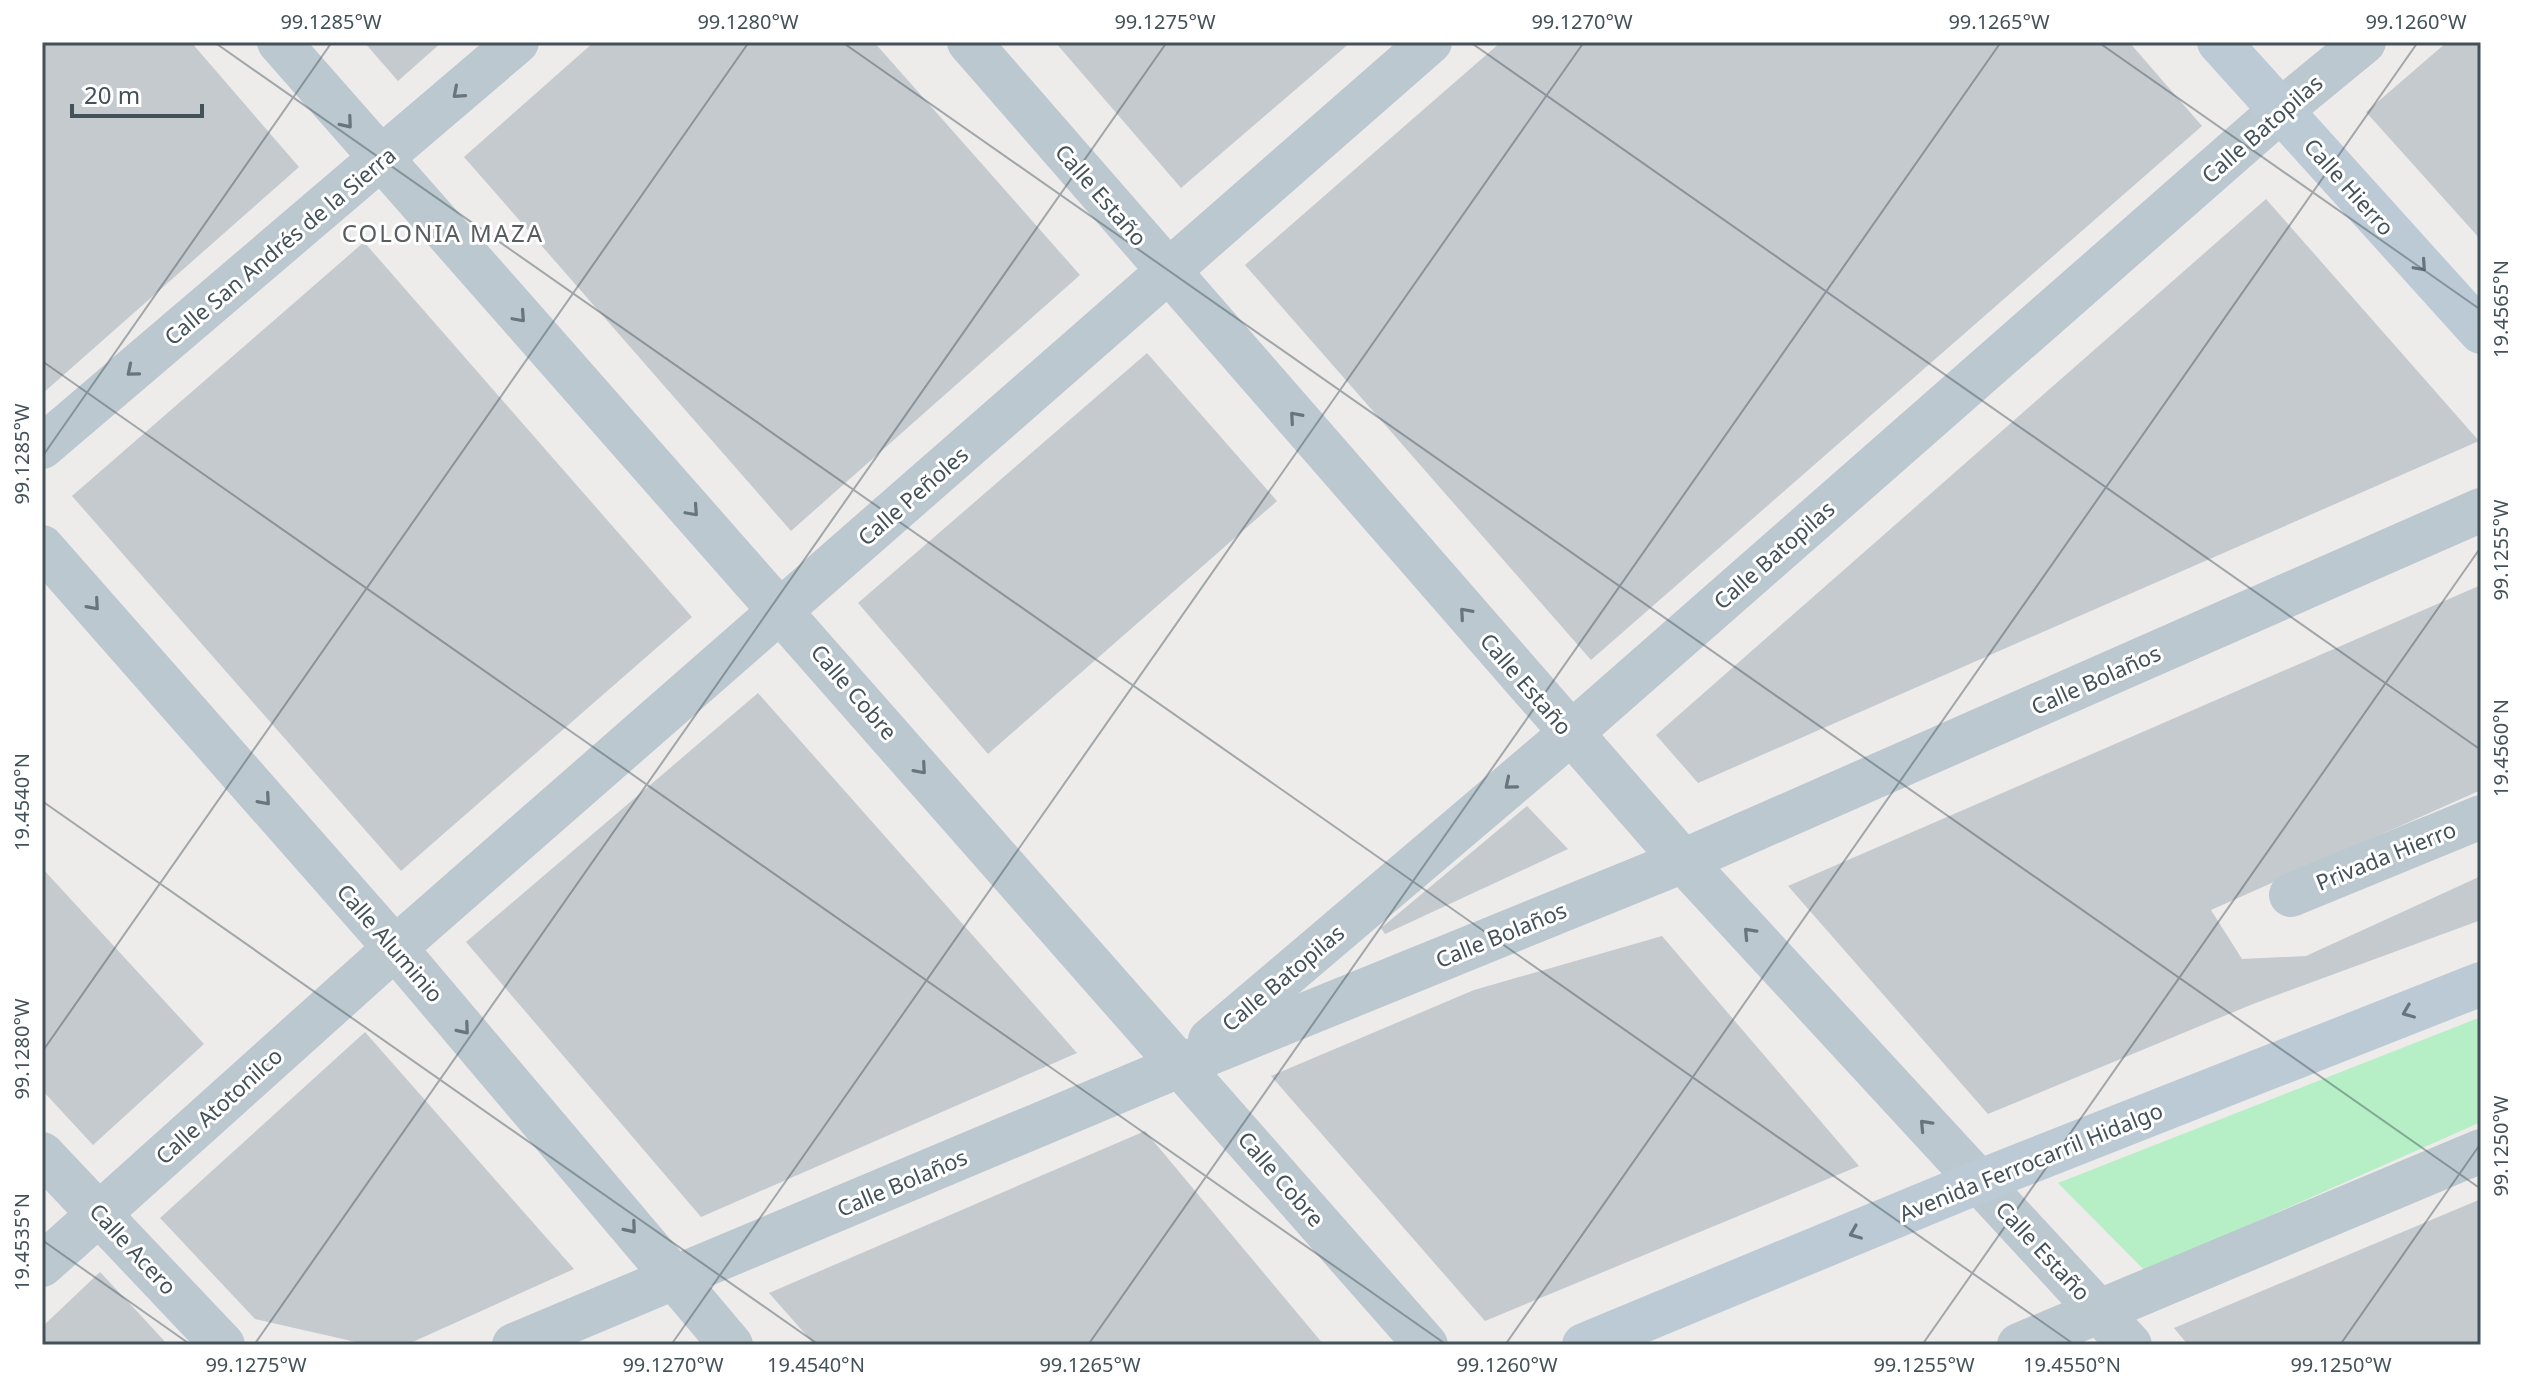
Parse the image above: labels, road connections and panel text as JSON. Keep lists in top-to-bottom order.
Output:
{
  "streets": {
    "main road": ["Calle Hierro", "Avenida Ferrocarril Hidalgo"],
    "street": [
      "Calle Batopilas",
      "Calle Estaño",
      "Calle San Andrés de la Sierra",
      "Calle Peñoles",
      "Calle Bolaños",
      "Calle Cobre",
      "Privada Hierro",
      "Calle Aluminio",
      "Calle Atotonilco",
      "Calle Acero"
    ]
  },
  "crossings": [
    ["Calle Batopilas", "Calle Hierro"],
    ["Calle Batopilas", "Calle Estaño"],
    ["Calle Batopilas", "Calle Bolaños"],
    ["Calle Batopilas", "Calle Cobre"],
    ["Calle Estaño", "Calle Peñoles"],
    ["Calle Estaño", "Calle Bolaños"],
    ["Calle Estaño", "Avenida Ferrocarril Hidalgo"],
    ["Calle San Andrés de la Sierra", "Calle Cobre"],
    ["Calle Peñoles", "Calle Cobre"],
    ["Calle Peñoles", "Calle Aluminio"],
    ["Calle Peñoles", "Calle Atotonilco"],
    ["Calle Bolaños", "Calle Cobre"],
    ["Calle Bolaños", "Calle Aluminio"],
    ["Calle Aluminio", "Calle Atotonilco"],
    ["Calle Atotonilco", "Calle Acero"]
  ],
  "one_way": [
    "Calle Hierro",
    "Calle Estaño",
    "Calle San Andrés de la Sierra",
    "Calle Cobre",
    "Calle Aluminio",
    "Avenida Ferrocarril Hidalgo"
  ],
  "districts": ["COLONIA MAZA"],
  "scale_bar": "20 m",
  "coordinates": [
    "99.1285°W",
    "99.1280°W",
    "99.1275°W",
    "99.1270°W",
    "99.1265°W",
    "99.1260°W",
    "19.4565°N",
    "99.1255°W",
    "19.4560°N",
    "19.4540°N",
    "99.1250°W",
    "19.4535°N",
    "19.4550°N"
  ]
}
